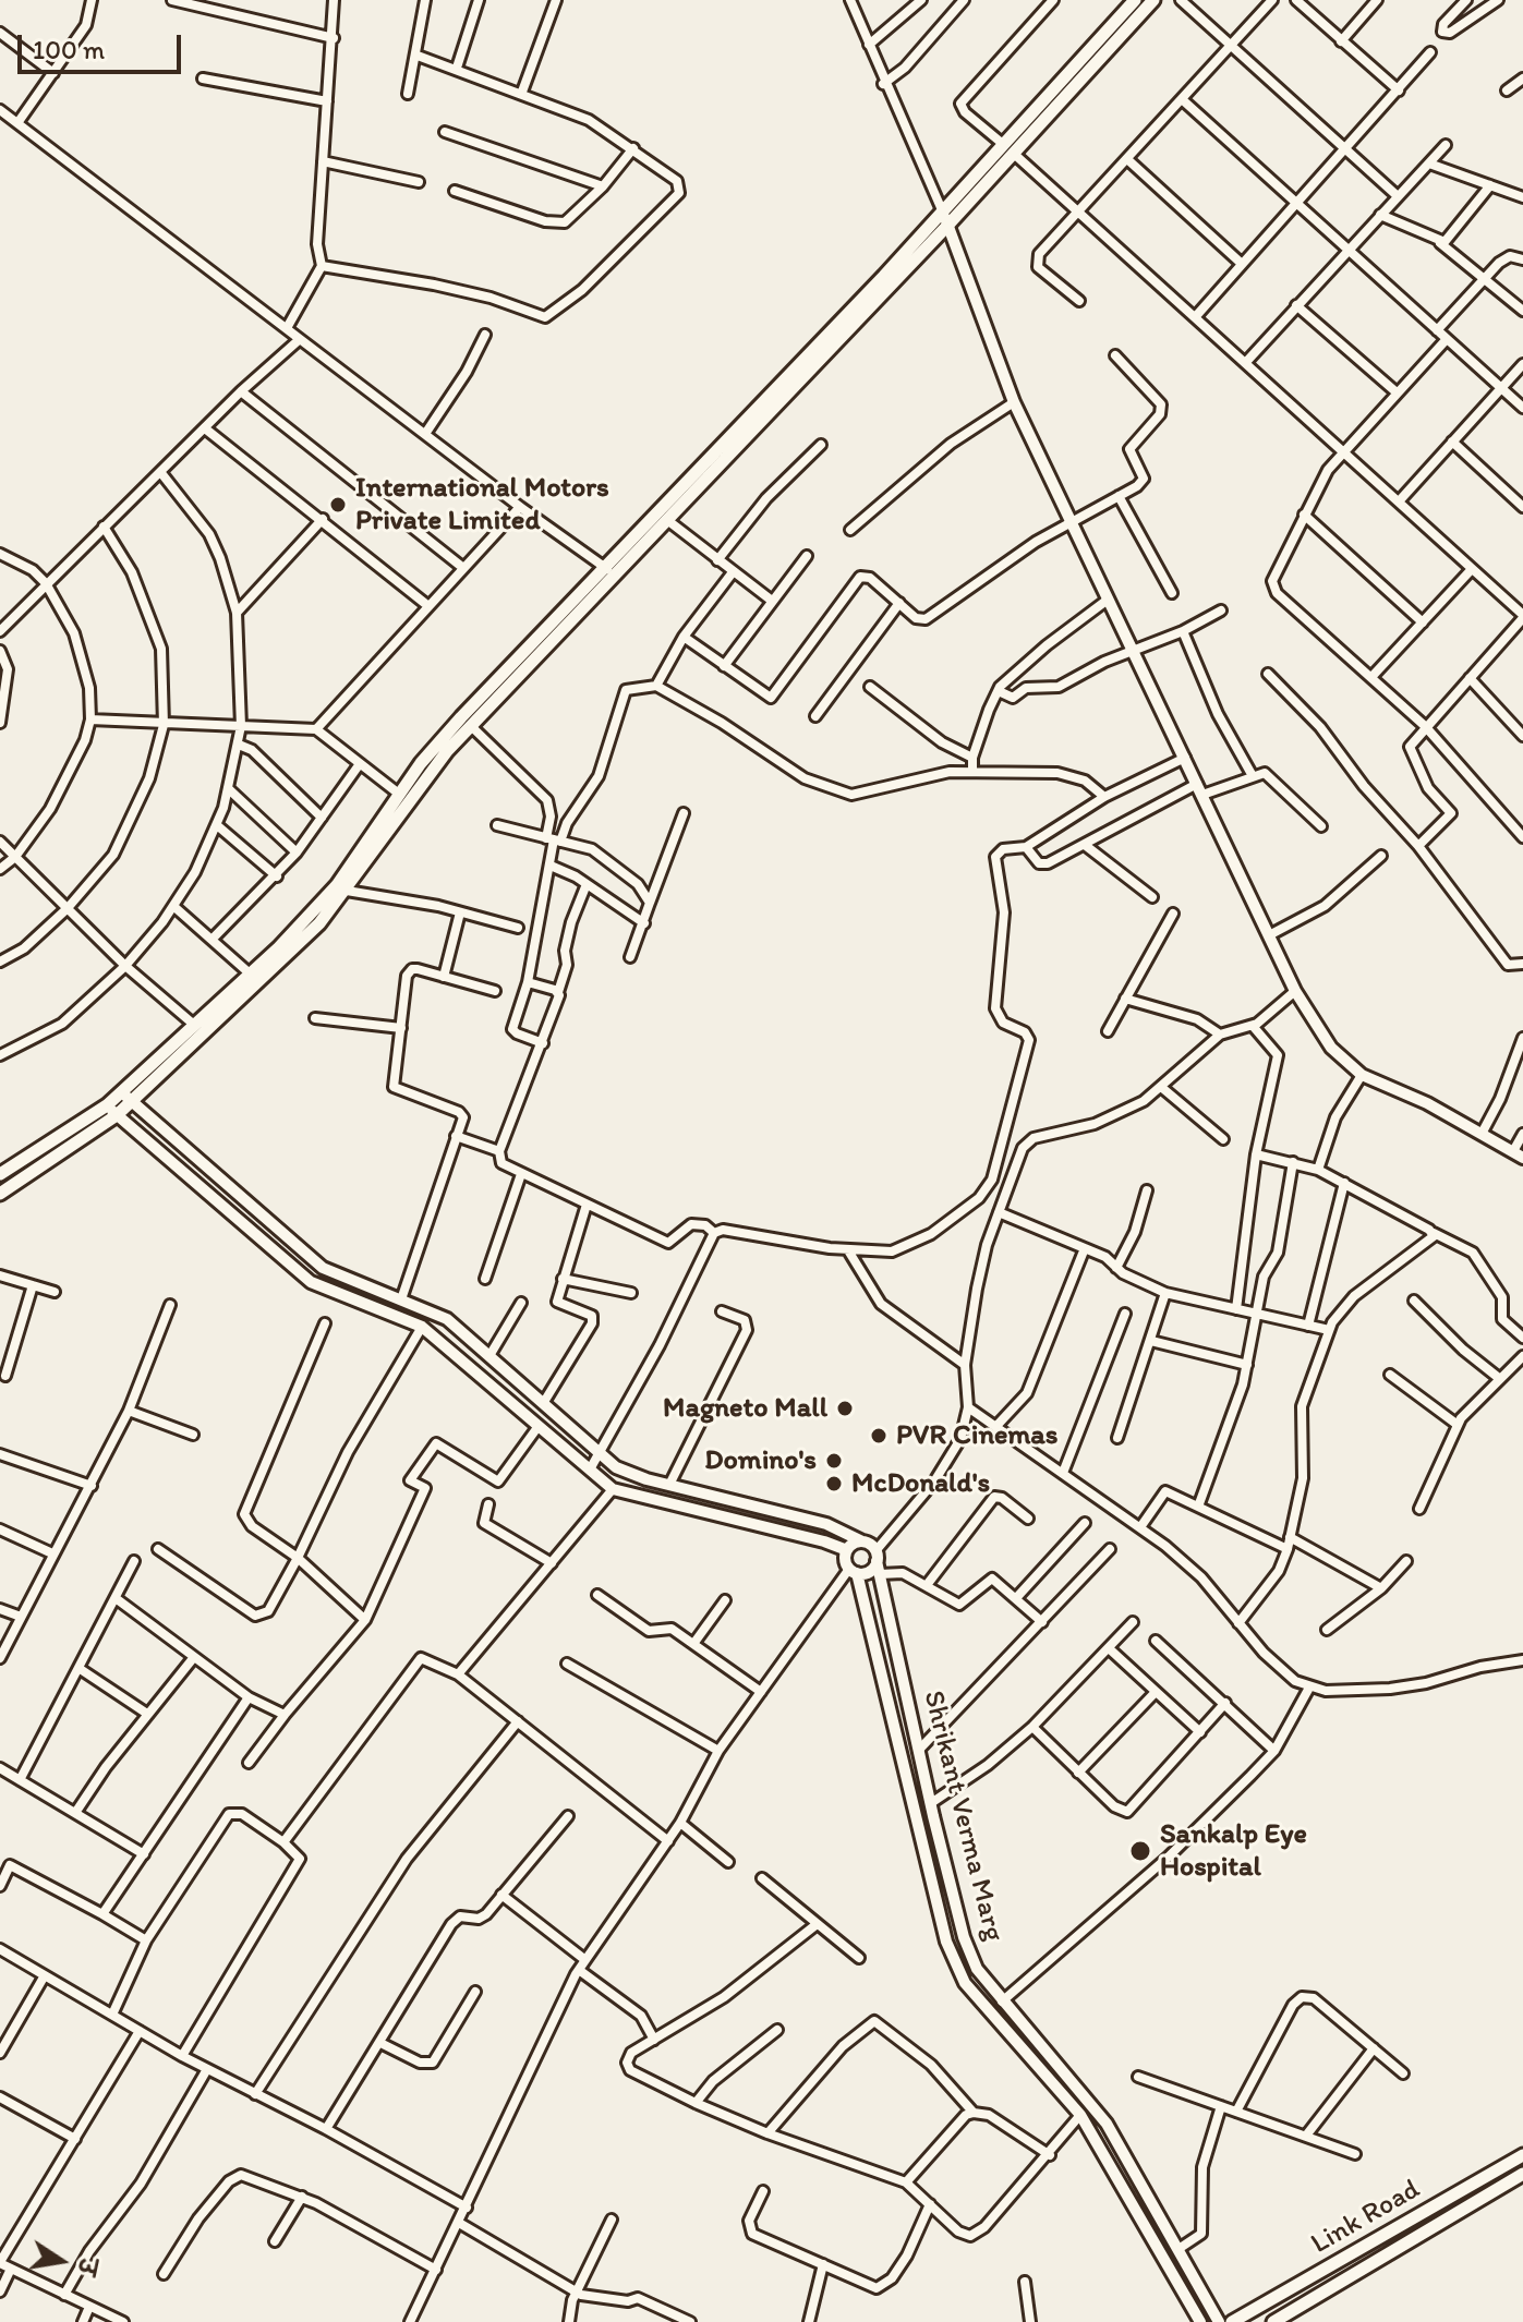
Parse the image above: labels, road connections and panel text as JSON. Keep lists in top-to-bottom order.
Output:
{
  "streets": {
    "main road": ["Link Road"],
    "street": ["Shrikant Verma Marg"]
  },
  "places": [
    "International Motors Private Limited",
    "Magneto Mall",
    "PVR Cinemas",
    "Domino's",
    "McDonald's",
    "Sankalp Eye Hospital"
  ],
  "scale_bar": "100 m",
  "north": "right"
}
